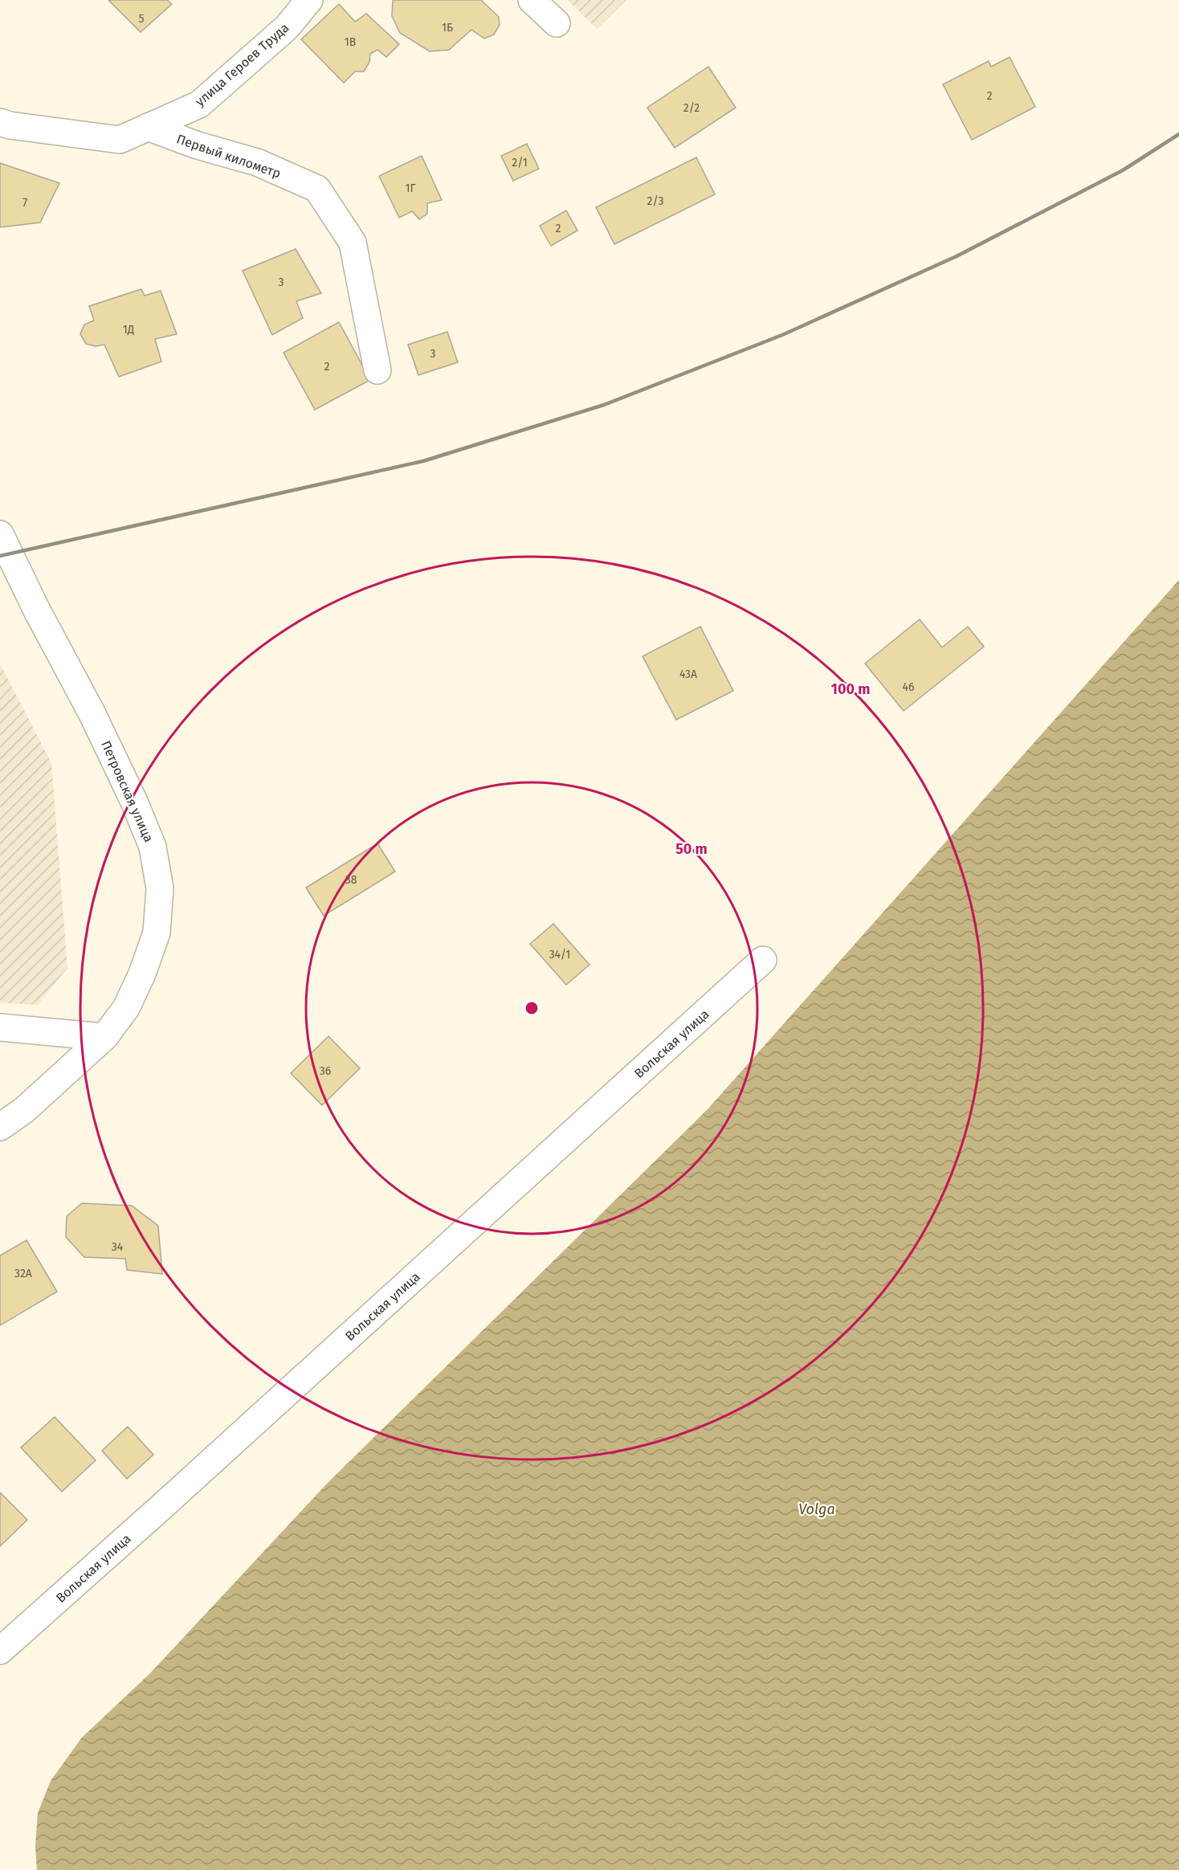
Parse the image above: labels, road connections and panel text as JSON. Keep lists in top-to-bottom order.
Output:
{
  "streets": {
    "street": [
      "улица Героев Труда",
      "Первый километр",
      "Петровская улица",
      "Вольская улица"
    ]
  },
  "crossings": [
    ["улица Героев Труда", "Первый километр"]
  ],
  "water": ["Volga"],
  "house_numbers": [
    "5",
    "1Б",
    "1В",
    "2",
    "2/2",
    "2/1",
    "1Г",
    "2/3",
    "7",
    "2",
    "3",
    "1Д",
    "3",
    "2",
    "43А",
    "46",
    "38",
    "34/1",
    "36",
    "34",
    "32А"
  ],
  "rings": ["100 m", "50 m"]
}
